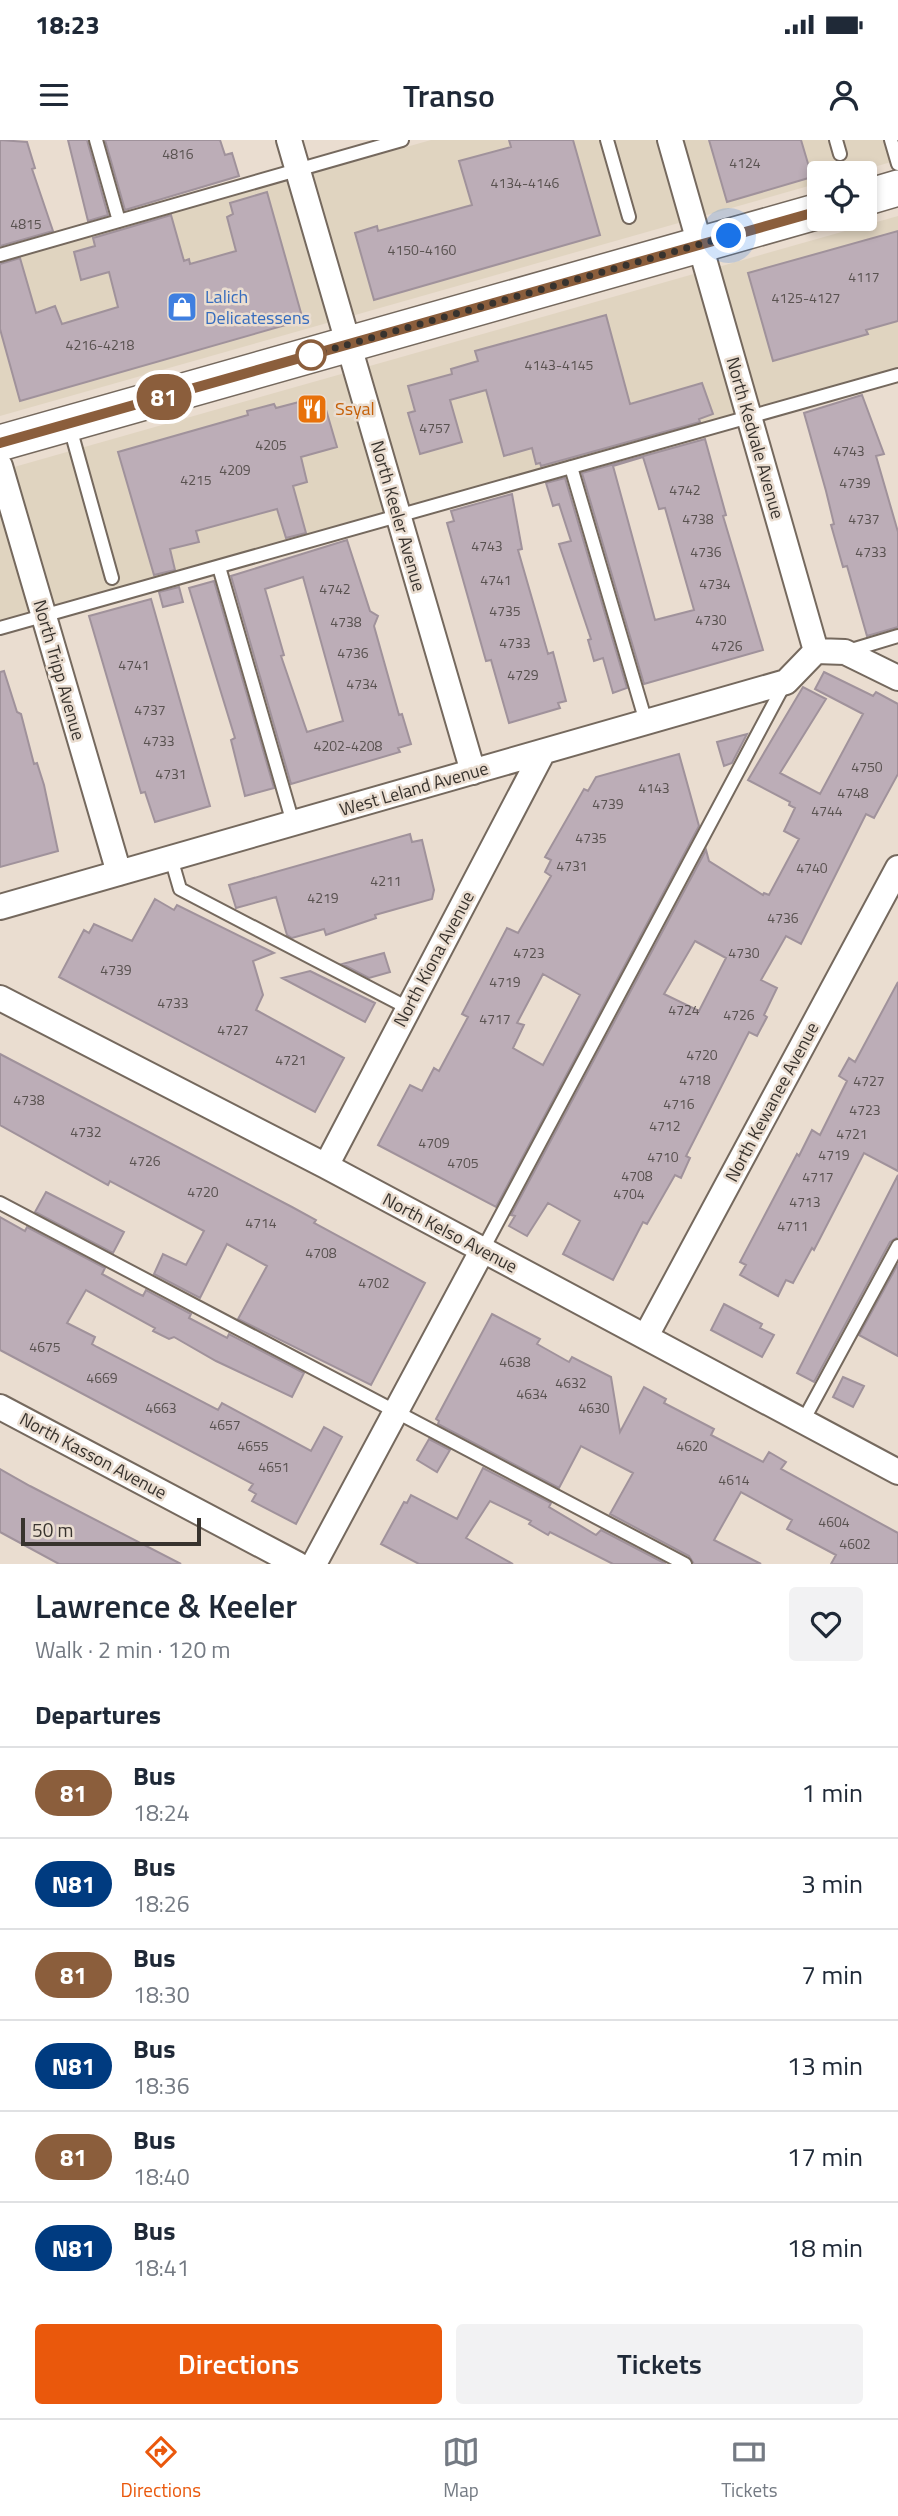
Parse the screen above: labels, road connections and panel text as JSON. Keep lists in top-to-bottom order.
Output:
{
  "streets": {
    "street": [
      "North Kedvale Avenue",
      "North Keeler Avenue",
      "North Tripp Avenue",
      "West Leland Avenue",
      "North Kiona Avenue",
      "North Kewanee Avenue",
      "North Kelso Avenue",
      "North Kasson Avenue"
    ]
  },
  "crossings": [
    ["North Kedvale Avenue", "West Leland Avenue"],
    ["North Keeler Avenue", "West Leland Avenue"],
    ["North Tripp Avenue", "West Leland Avenue"],
    ["West Leland Avenue", "North Kiona Avenue"],
    ["North Kiona Avenue", "North Kelso Avenue"],
    ["North Kewanee Avenue", "North Kelso Avenue"]
  ],
  "places": {
    "shop": ["Lalich Delicatessens"],
    "restaurant": ["Ssyal"]
  },
  "lines": ["bus line 81"],
  "house_numbers": [
    "4816",
    "4124",
    "4134-4146",
    "4815",
    "4150-4160",
    "4117",
    "4125-4127",
    "4216-4218",
    "4143-4145",
    "4757",
    "4205",
    "4743",
    "4209",
    "4215",
    "4739",
    "4742",
    "4738",
    "4737",
    "4743",
    "4736",
    "4733",
    "4741",
    "4734",
    "4742",
    "4735",
    "4730",
    "4738",
    "4733",
    "4726",
    "4736",
    "4741",
    "4729",
    "4734",
    "4737",
    "4733",
    "4202-4208",
    "4750",
    "4731",
    "4143",
    "4748",
    "4739",
    "4744",
    "4735",
    "4731",
    "4740",
    "4211",
    "4219",
    "4736",
    "4723",
    "4730",
    "4739",
    "4719",
    "4733",
    "4724",
    "4726",
    "4717",
    "4727",
    "4720",
    "4721",
    "4718",
    "4727",
    "4738",
    "4716",
    "4723",
    "4712",
    "4732",
    "4721",
    "4709",
    "4719",
    "4710",
    "4726",
    "4705",
    "4708",
    "4717",
    "4720",
    "4704",
    "4713",
    "4714",
    "4711",
    "4708",
    "4702",
    "4675",
    "4638",
    "4669",
    "4632",
    "4634",
    "4663",
    "4630",
    "4657",
    "4655",
    "4620",
    "4651",
    "4614",
    "4604",
    "4602"
  ],
  "scale_bar": "50 m",
  "page": {
    "status": "18:23",
    "header": "Transo",
    "on_map": "81",
    "scale": "50 m",
    "heading": [
      ["Lawrence & Keeler", "Walk · 2 min · 120 m"],
      "Departures"
    ],
    "list": [
      {
        "mark": "81",
        "name": "Bus",
        "note": "18:24",
        "value": "1 min"
      },
      {
        "mark": "N81",
        "name": "Bus",
        "note": "18:26",
        "value": "3 min"
      },
      {
        "mark": "81",
        "name": "Bus",
        "note": "18:30",
        "value": "7 min"
      },
      {
        "mark": "N81",
        "name": "Bus",
        "note": "18:36",
        "value": "13 min"
      },
      {
        "mark": "81",
        "name": "Bus",
        "note": "18:40",
        "value": "17 min"
      },
      {
        "mark": "N81",
        "name": "Bus",
        "note": "18:41",
        "value": "18 min"
      }
    ],
    "buttons": ["Directions", "Tickets"],
    "tabs": ["Directions", "Map", "Tickets"]
  }
}
